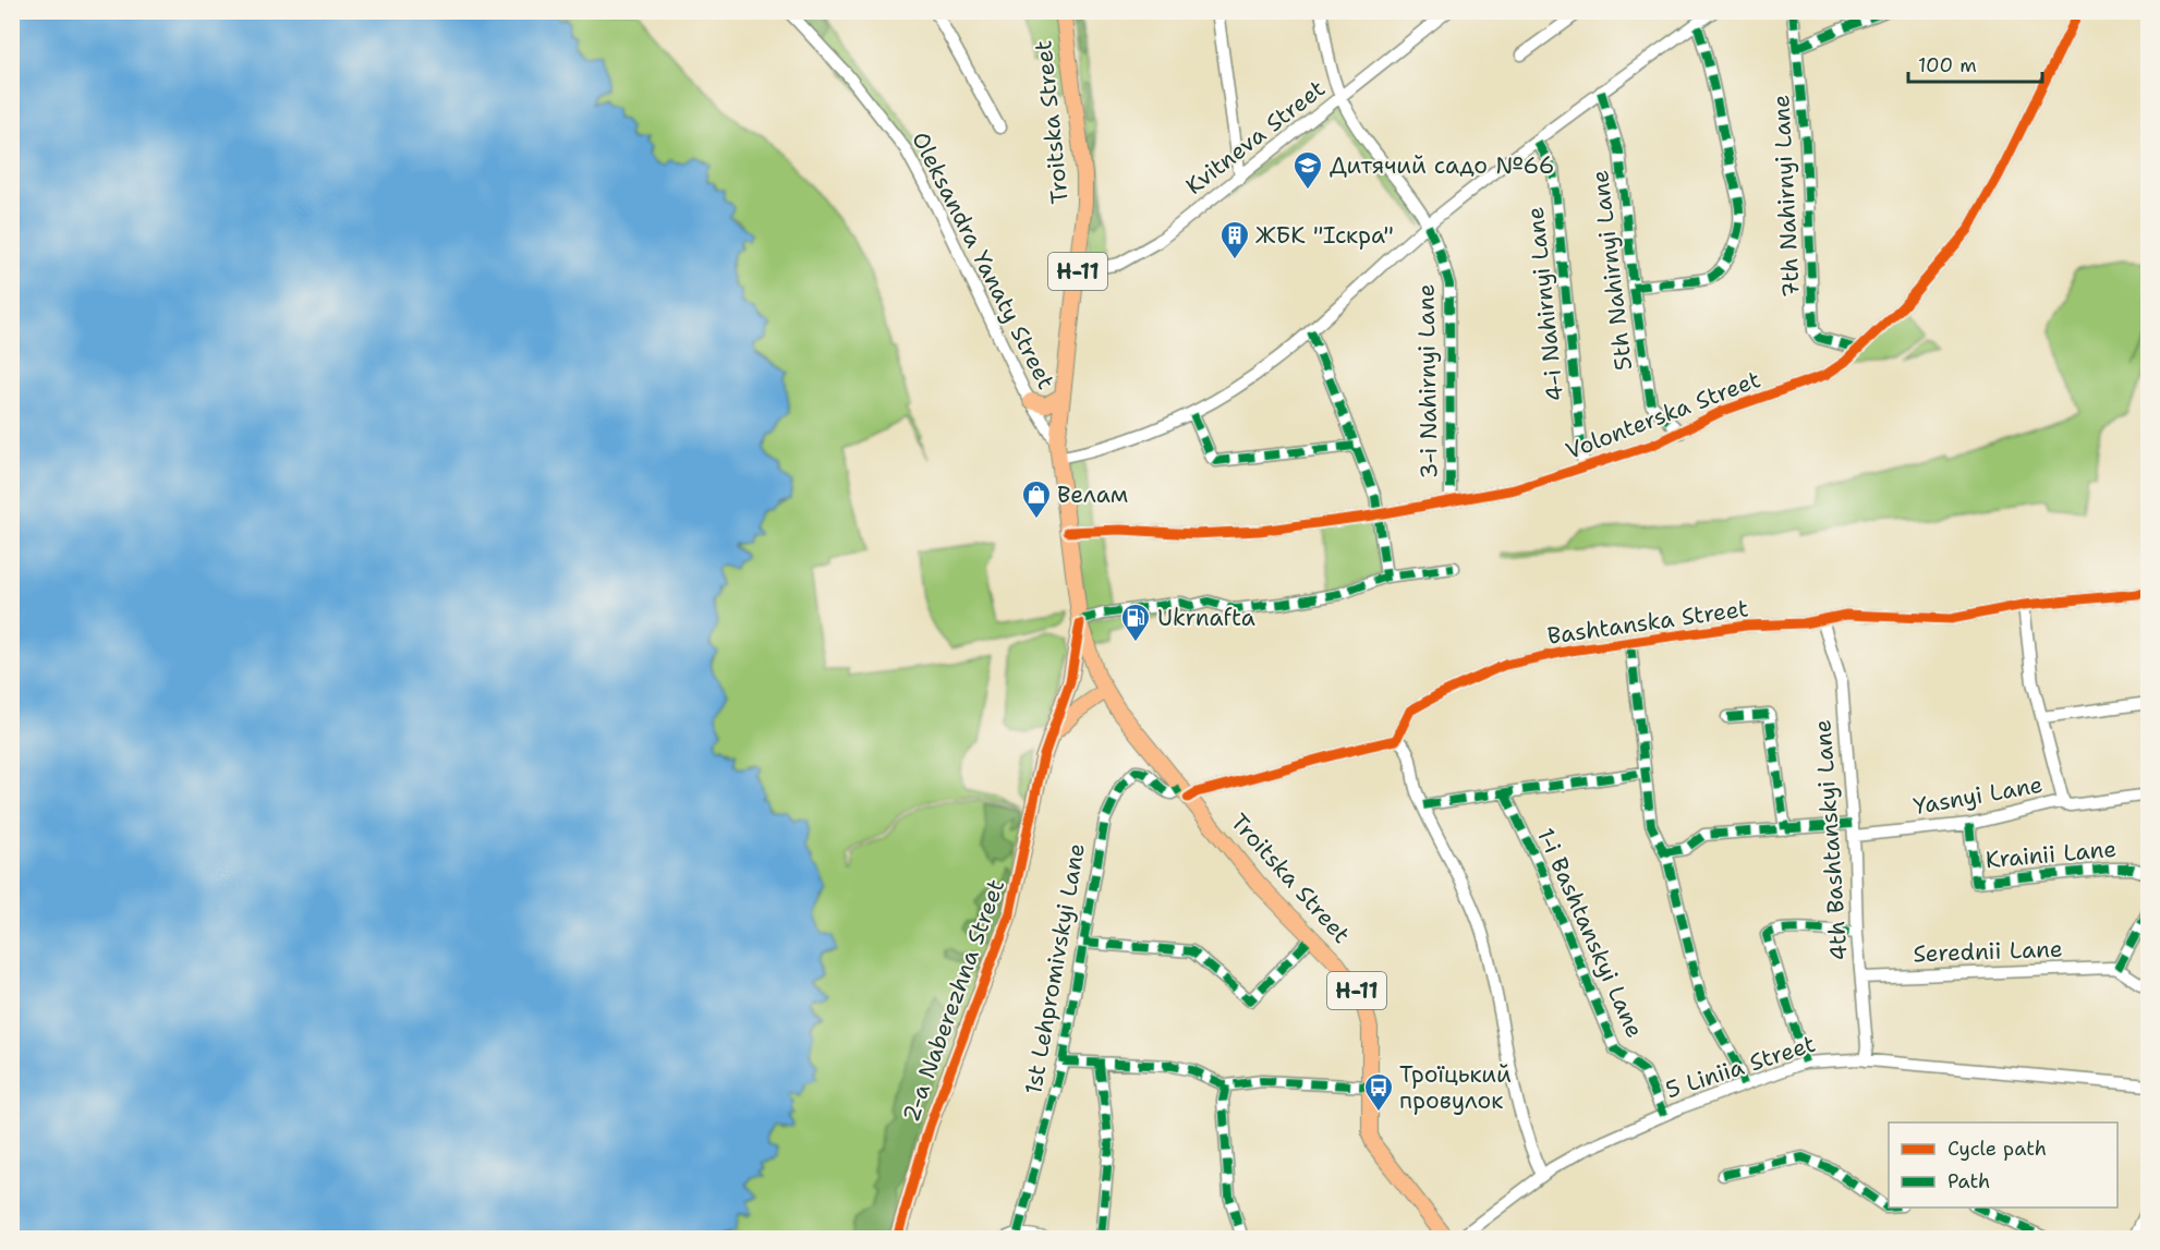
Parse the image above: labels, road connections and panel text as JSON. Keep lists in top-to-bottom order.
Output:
{
  "streets": {
    "main road": ["Troitska Street", "Н-11", "2-a Naberezhna Street"],
    "street": [
      "Kvitneva Street",
      "7th Nahirnyi Lane",
      "Oleksandra Yanaty Street",
      "5th Nahirnyi Lane",
      "4-i Nahirnyi Lane",
      "3-i Nahirnyi Lane",
      "Volonterska Street",
      "Bashtanska Street",
      "Yasnyi Lane",
      "4th Bashtanskyi Lane",
      "Krainii Lane",
      "1-i Bashtanskyi Lane",
      "Serednii Lane",
      "1st Lehpromivskyi Lane",
      "5 Liniia Street"
    ]
  },
  "crossings": [
    ["Troitska Street", "Kvitneva Street"],
    ["Troitska Street", "Oleksandra Yanaty Street"],
    ["Troitska Street", "Volonterska Street"],
    ["Troitska Street", "1st Lehpromivskyi Lane"],
    ["Troitska Street", "2-a Naberezhna Street"],
    ["Kvitneva Street", "3-i Nahirnyi Lane"],
    ["7th Nahirnyi Lane", "Volonterska Street"],
    ["5th Nahirnyi Lane", "Volonterska Street"],
    ["4-i Nahirnyi Lane", "Volonterska Street"],
    ["3-i Nahirnyi Lane", "Volonterska Street"],
    ["Bashtanska Street", "4th Bashtanskyi Lane"],
    ["Yasnyi Lane", "4th Bashtanskyi Lane"],
    ["Yasnyi Lane", "Krainii Lane"],
    ["4th Bashtanskyi Lane", "Serednii Lane"],
    ["4th Bashtanskyi Lane", "5 Liniia Street"],
    ["1-i Bashtanskyi Lane", "5 Liniia Street"]
  ],
  "places": {
    "school or university": ["Дитячий садо №66"],
    "building": ["ЖБК \"Іскра\""],
    "shop": ["Велам"],
    "fuel station": ["Ukrnafta"],
    "bus stop": ["Троїцький провулок"]
  },
  "legend": ["Cycle path", "Path"],
  "scale_bar": "100 m"
}
